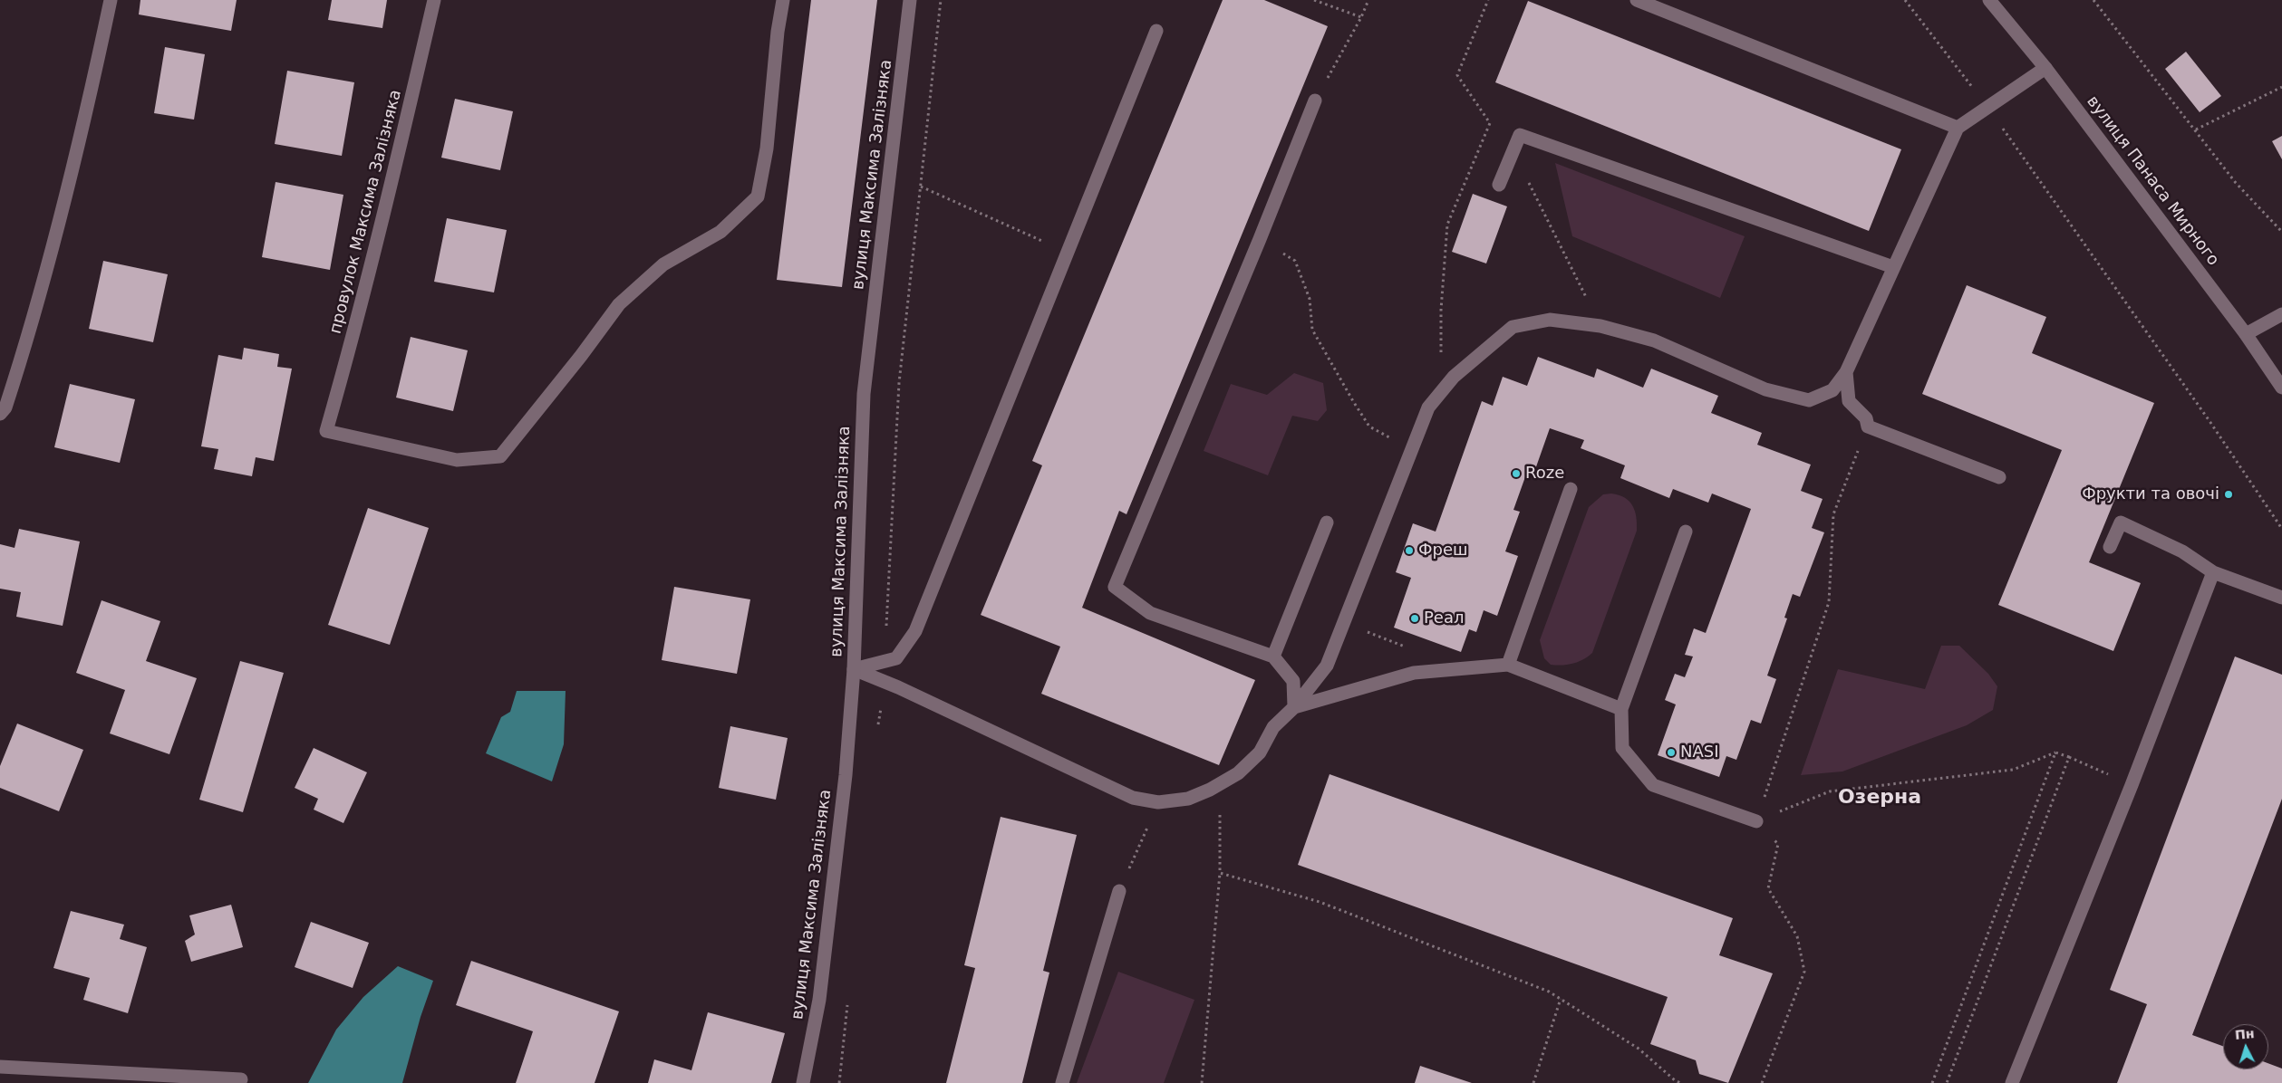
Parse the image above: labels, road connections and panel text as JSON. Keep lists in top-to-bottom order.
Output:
{
  "streets": {
    "street": ["вулиця Максима Залізняка", "вулиця Панаса Мирного", "провулок Максима Залізняка"]
  },
  "districts": ["Озерна"],
  "places": [
    "Roze",
    "Фрукти та овочі",
    "Фреш",
    "Реал",
    "NASI"
  ],
  "north": "top"
}
